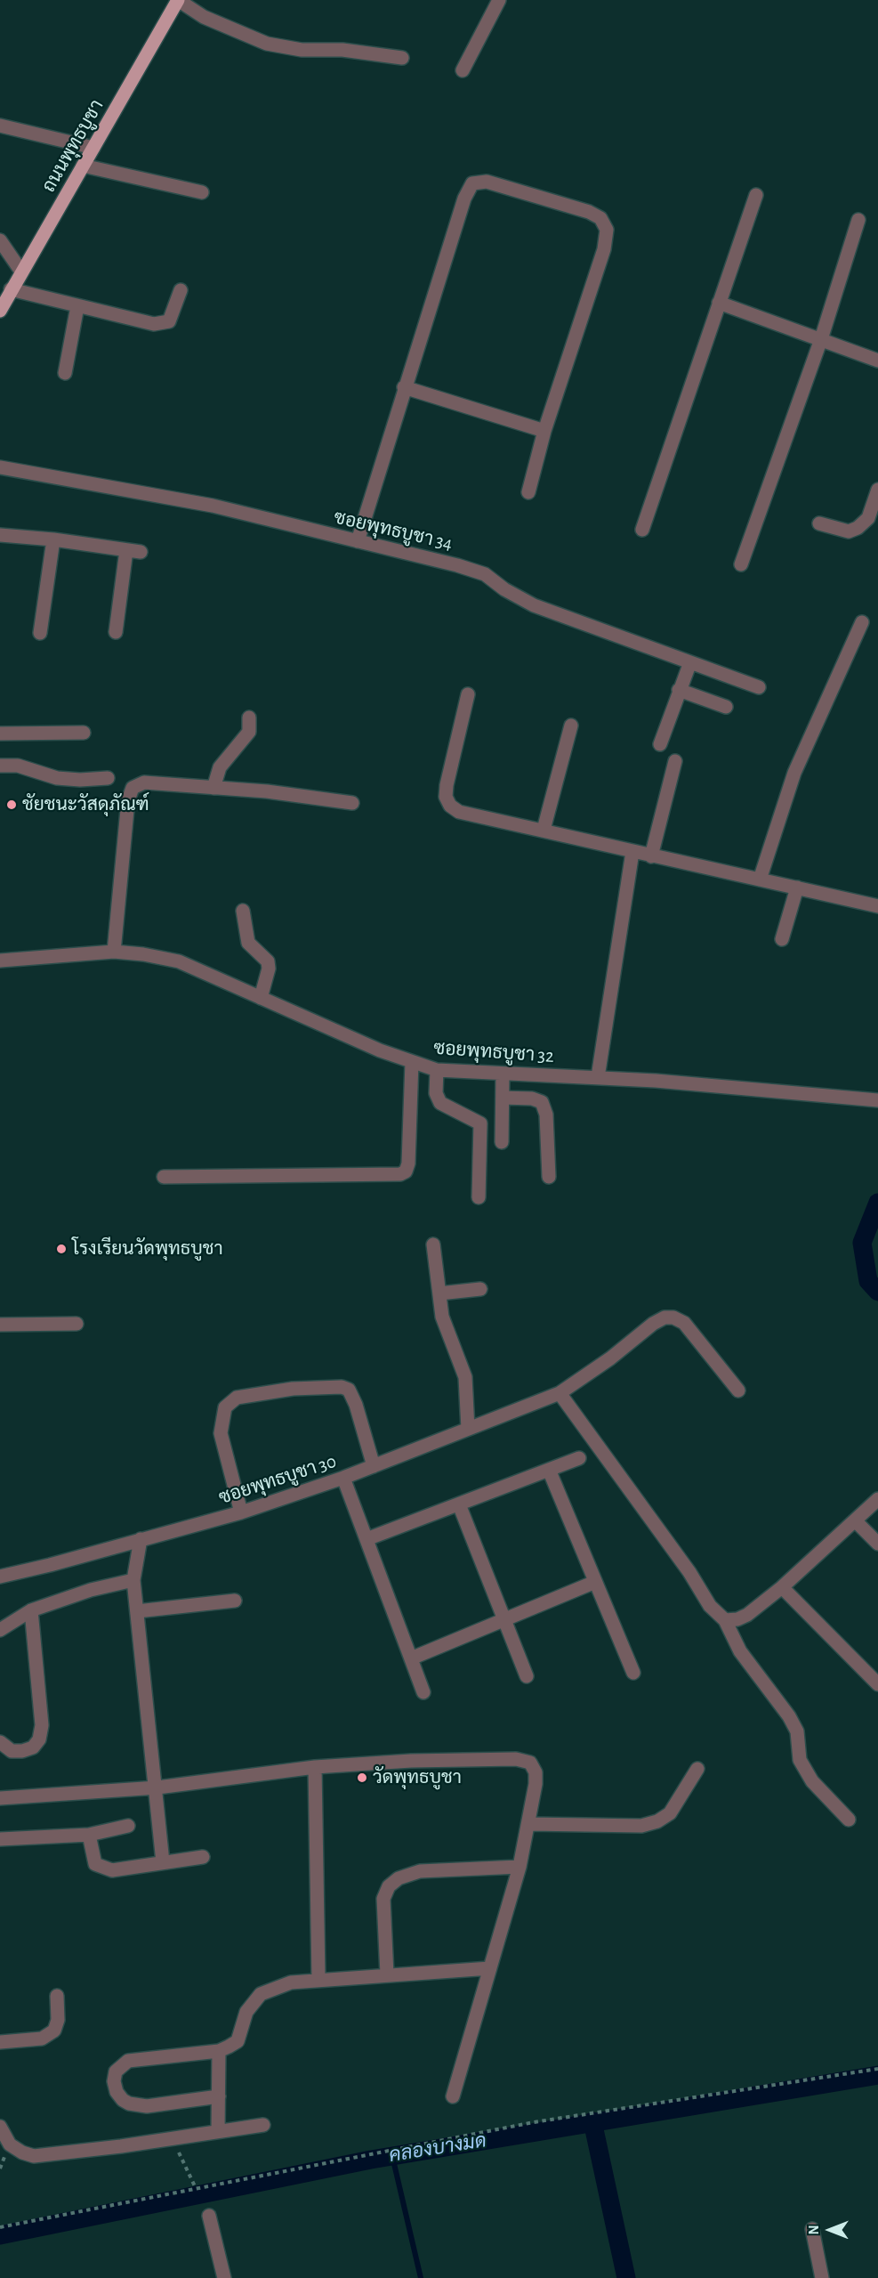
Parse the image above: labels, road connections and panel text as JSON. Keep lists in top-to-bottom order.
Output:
{
  "streets": {
    "main road": ["ถนนพุทธบูชา"],
    "street": ["ซอยพุทธบูชา 34", "ซอยพุทธบูชา 32", "ซอยพุทธบูชา 30"]
  },
  "water": ["คลองบางมด"],
  "places": ["ชัยชนะวัสดุภัณฑ์", "โรงเรียนวัดพุทธบูชา", "วัดพุทธบูชา"],
  "north": "left"
}
